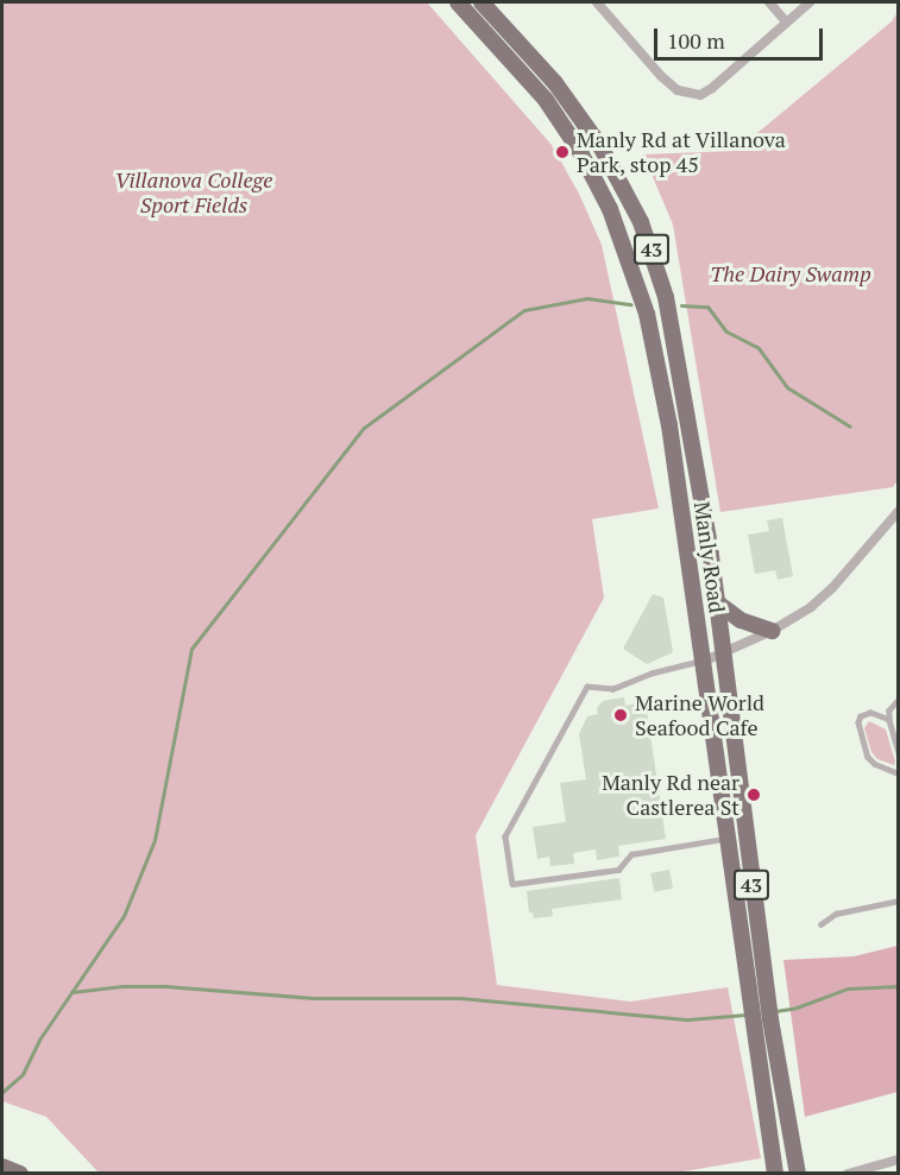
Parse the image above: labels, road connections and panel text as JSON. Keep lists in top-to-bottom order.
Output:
{
  "streets": {
    "main road": ["43", "Manly Road"]
  },
  "parks": ["Villanova College Sport Fields", "The Dairy Swamp"],
  "places": ["Manly Rd at Villanova Park, stop 45", "Marine World Seafood Cafe", "Manly Rd near Castlerea St"],
  "scale_bar": "100 m"
}
